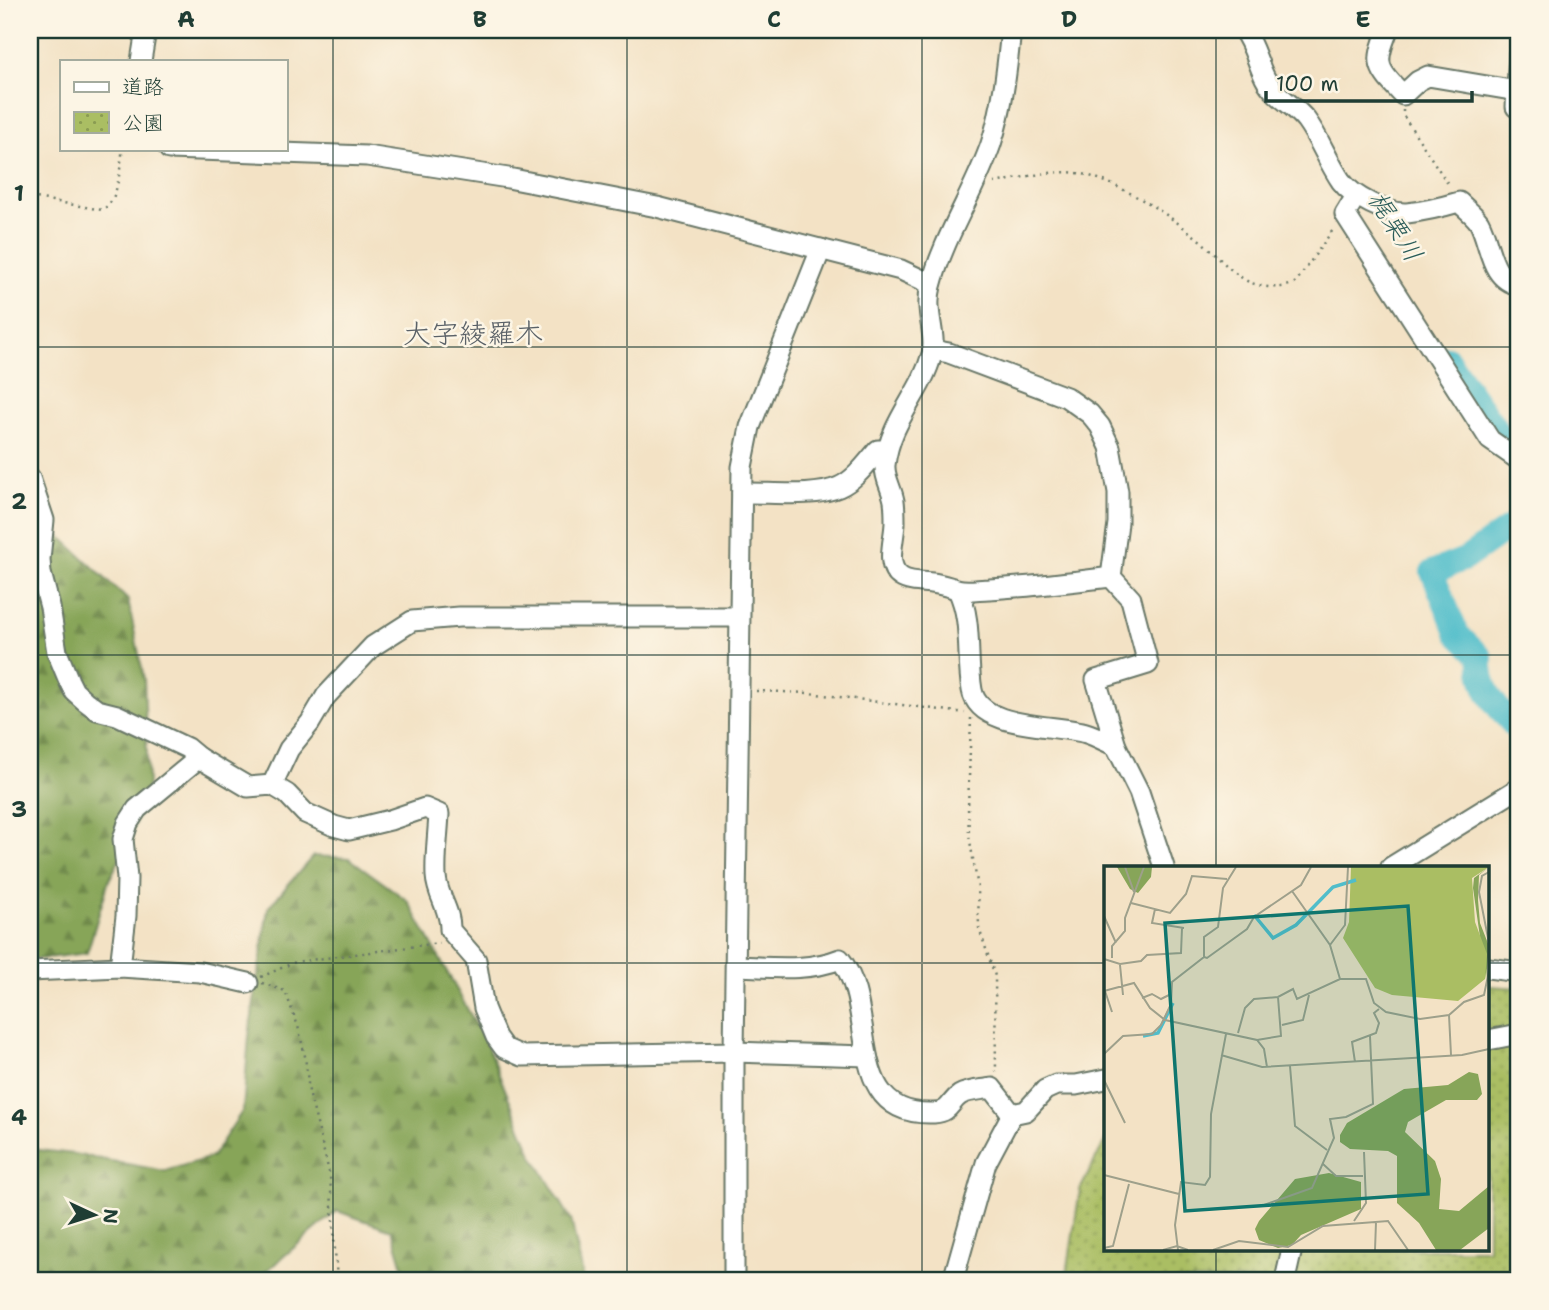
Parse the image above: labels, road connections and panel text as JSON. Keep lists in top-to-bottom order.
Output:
{
  "districts": ["大字綾羅木"],
  "water": ["梶栗川"],
  "legend": ["道路", "公園"],
  "scale_bar": "100 m",
  "north": "right",
  "grid": {
    "columns": [
      "A",
      "B",
      "C",
      "D",
      "E"
    ],
    "rows": [
      "1",
      "2",
      "3",
      "4"
    ]
  }
}
